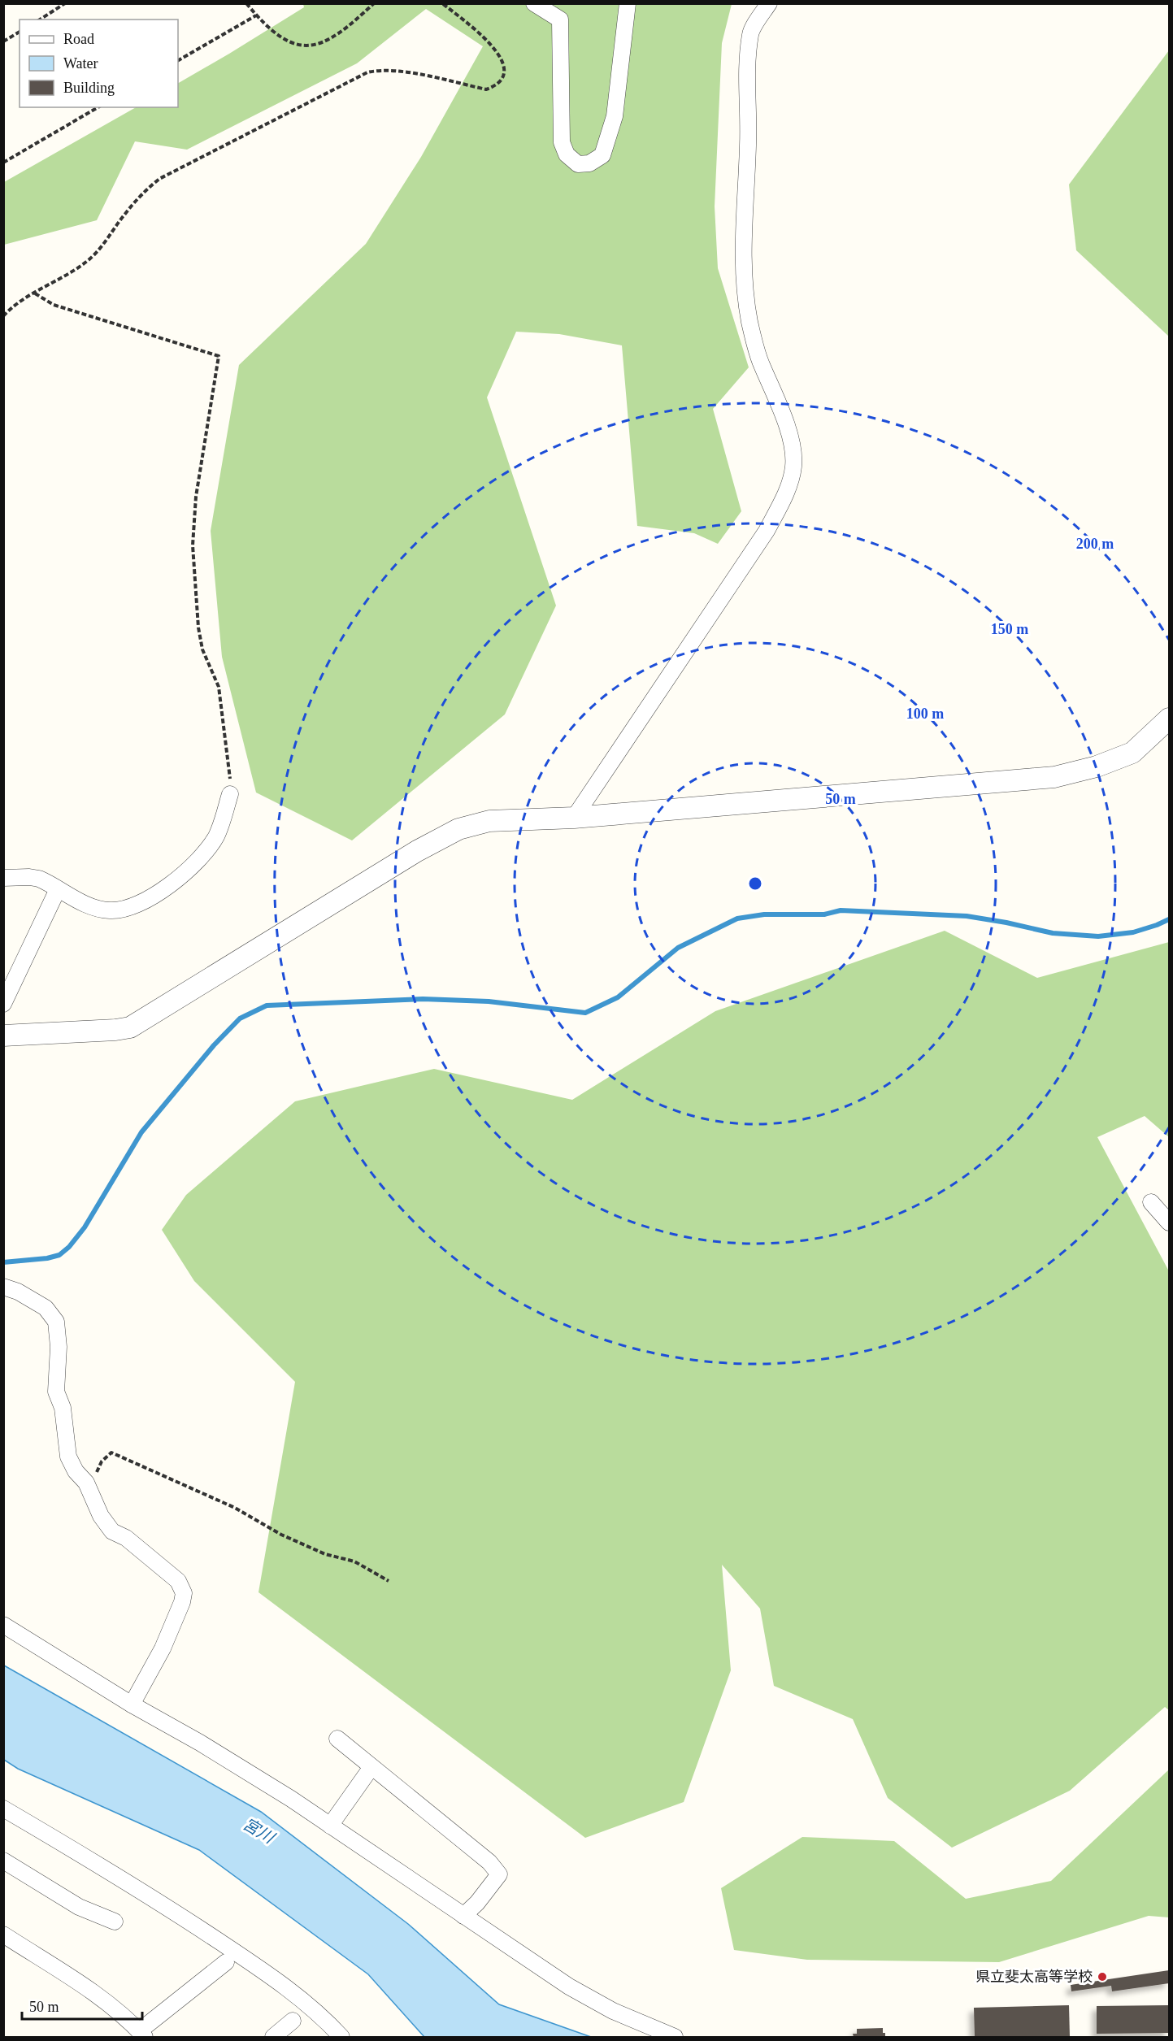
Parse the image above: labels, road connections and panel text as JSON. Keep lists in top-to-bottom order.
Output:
{
  "water": ["宮川"],
  "places": ["県立斐太高等学校"],
  "legend": ["Road", "Water", "Building"],
  "scale_bar": "50 m",
  "rings": [
    "200 m",
    "150 m",
    "100 m",
    "50 m"
  ]
}
